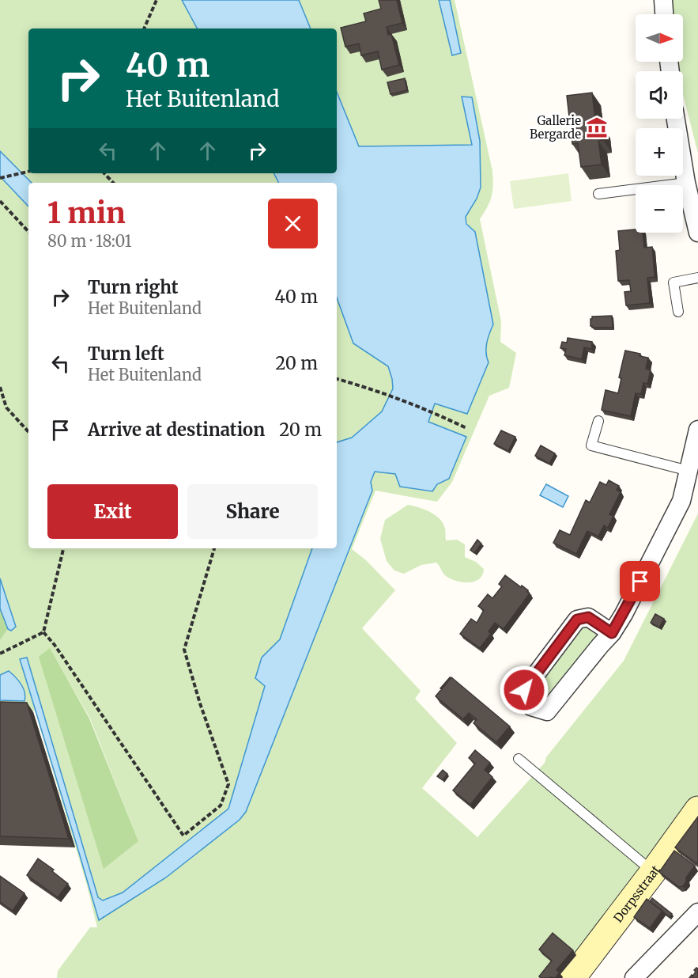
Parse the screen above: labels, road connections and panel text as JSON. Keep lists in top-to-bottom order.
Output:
{
  "streets": {
    "main road": ["Dorpsstraat"]
  },
  "places": {
    "museum": ["Gallerie Bergarde"]
  },
  "north": "right",
  "page": {
    "map_buttons": ["+", "−"],
    "turn": ["40 m", "Het Buitenland"],
    "heading": ["1 min", "80 m · 18:01"],
    "list": [
      {
        "name": "Turn right",
        "note": "Het Buitenland",
        "value": "40 m"
      },
      {
        "name": "Turn left",
        "note": "Het Buitenland",
        "value": "20 m"
      },
      {
        "name": "Arrive at destination",
        "value": "20 m"
      }
    ],
    "buttons": ["Exit", "Share"]
  }
}
